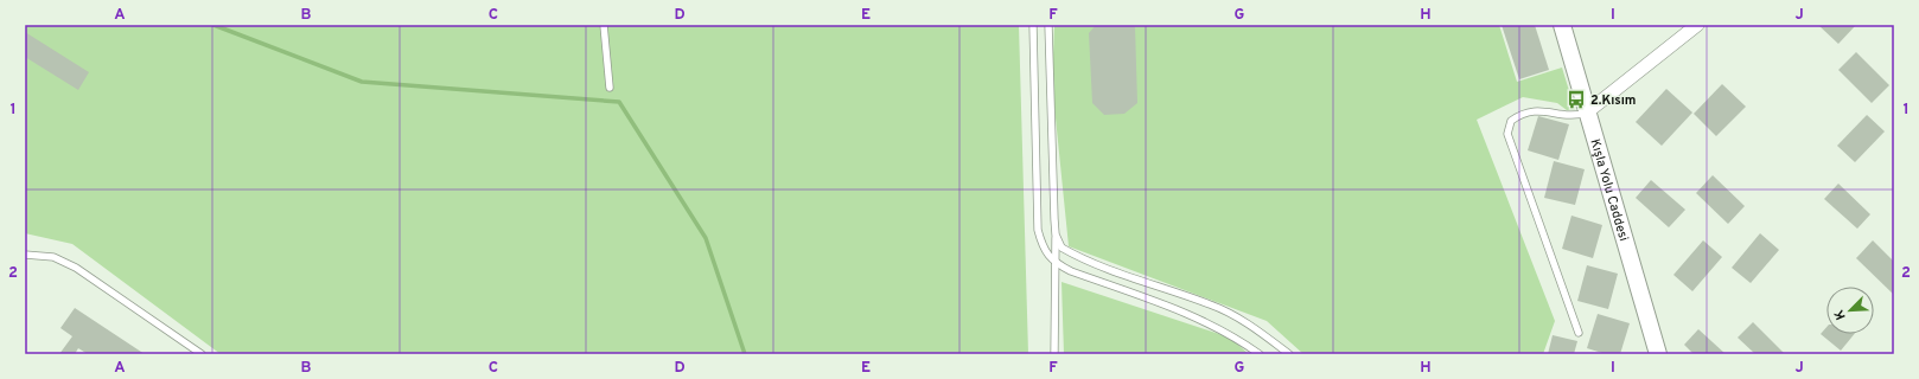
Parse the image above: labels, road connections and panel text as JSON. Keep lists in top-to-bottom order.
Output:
{
  "streets": {
    "street": ["Kışla Yolu Caddesi"]
  },
  "places": {
    "bus stop": ["2.Kısım"]
  },
  "north": "bottom left",
  "grid": {
    "columns": [
      "A",
      "B",
      "C",
      "D",
      "E",
      "F",
      "G",
      "H",
      "I",
      "J"
    ],
    "rows": ["1", "2"]
  }
}
